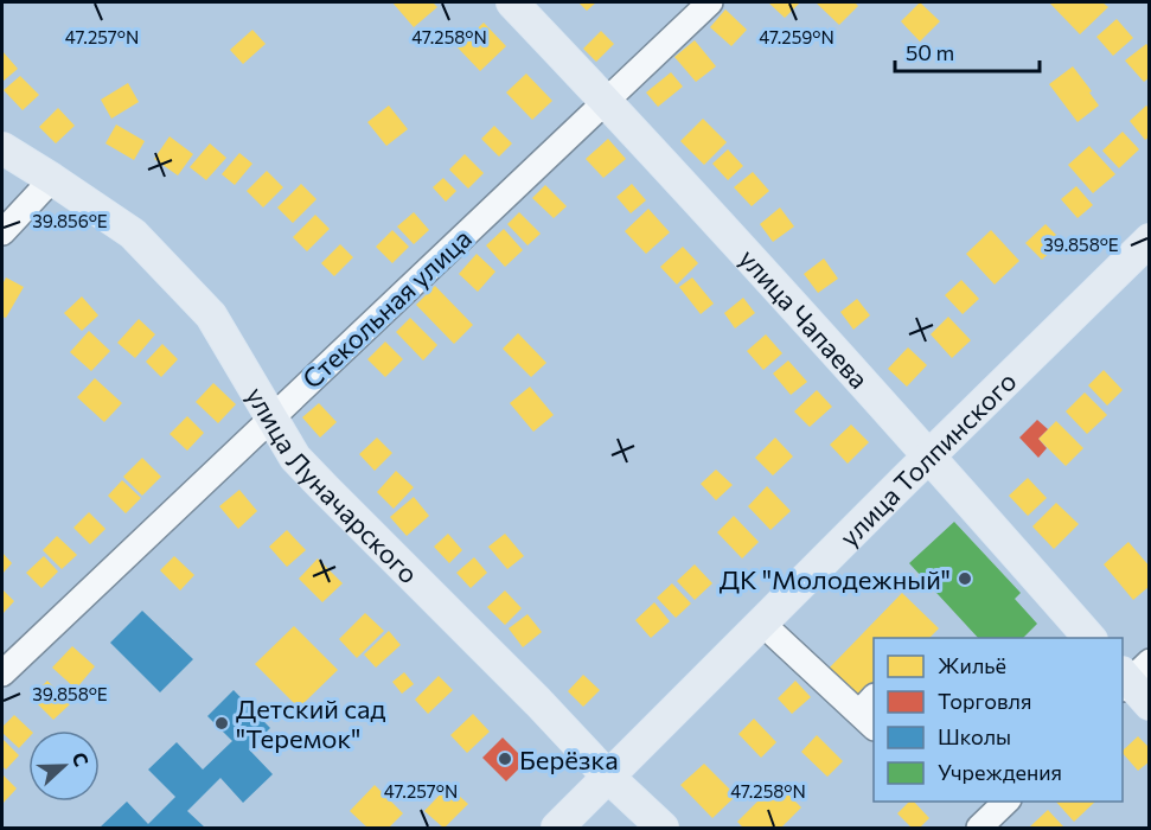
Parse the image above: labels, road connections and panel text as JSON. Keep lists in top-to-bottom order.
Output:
{
  "streets": {
    "main road": ["улица Чапаева", "улица Толпинского", "улица Луначарского"],
    "street": ["Стекольная улица"]
  },
  "crossings": [
    ["Стекольная улица", "улица Чапаева"],
    ["Стекольная улица", "улица Луначарского"],
    ["улица Чапаева", "улица Толпинского"],
    ["улица Толпинского", "улица Луначарского"]
  ],
  "places": ["ДК \"Молодежный\"", "Детский сад \"Теремок\"", "Берёзка"],
  "legend": [
    "Жильё",
    "Торговля",
    "Школы",
    "Учреждения"
  ],
  "scale_bar": "50 m",
  "north": "right",
  "coordinates": [
    "47.257°N",
    "47.258°N",
    "47.259°N",
    "39.856°E",
    "39.858°E"
  ]
}
